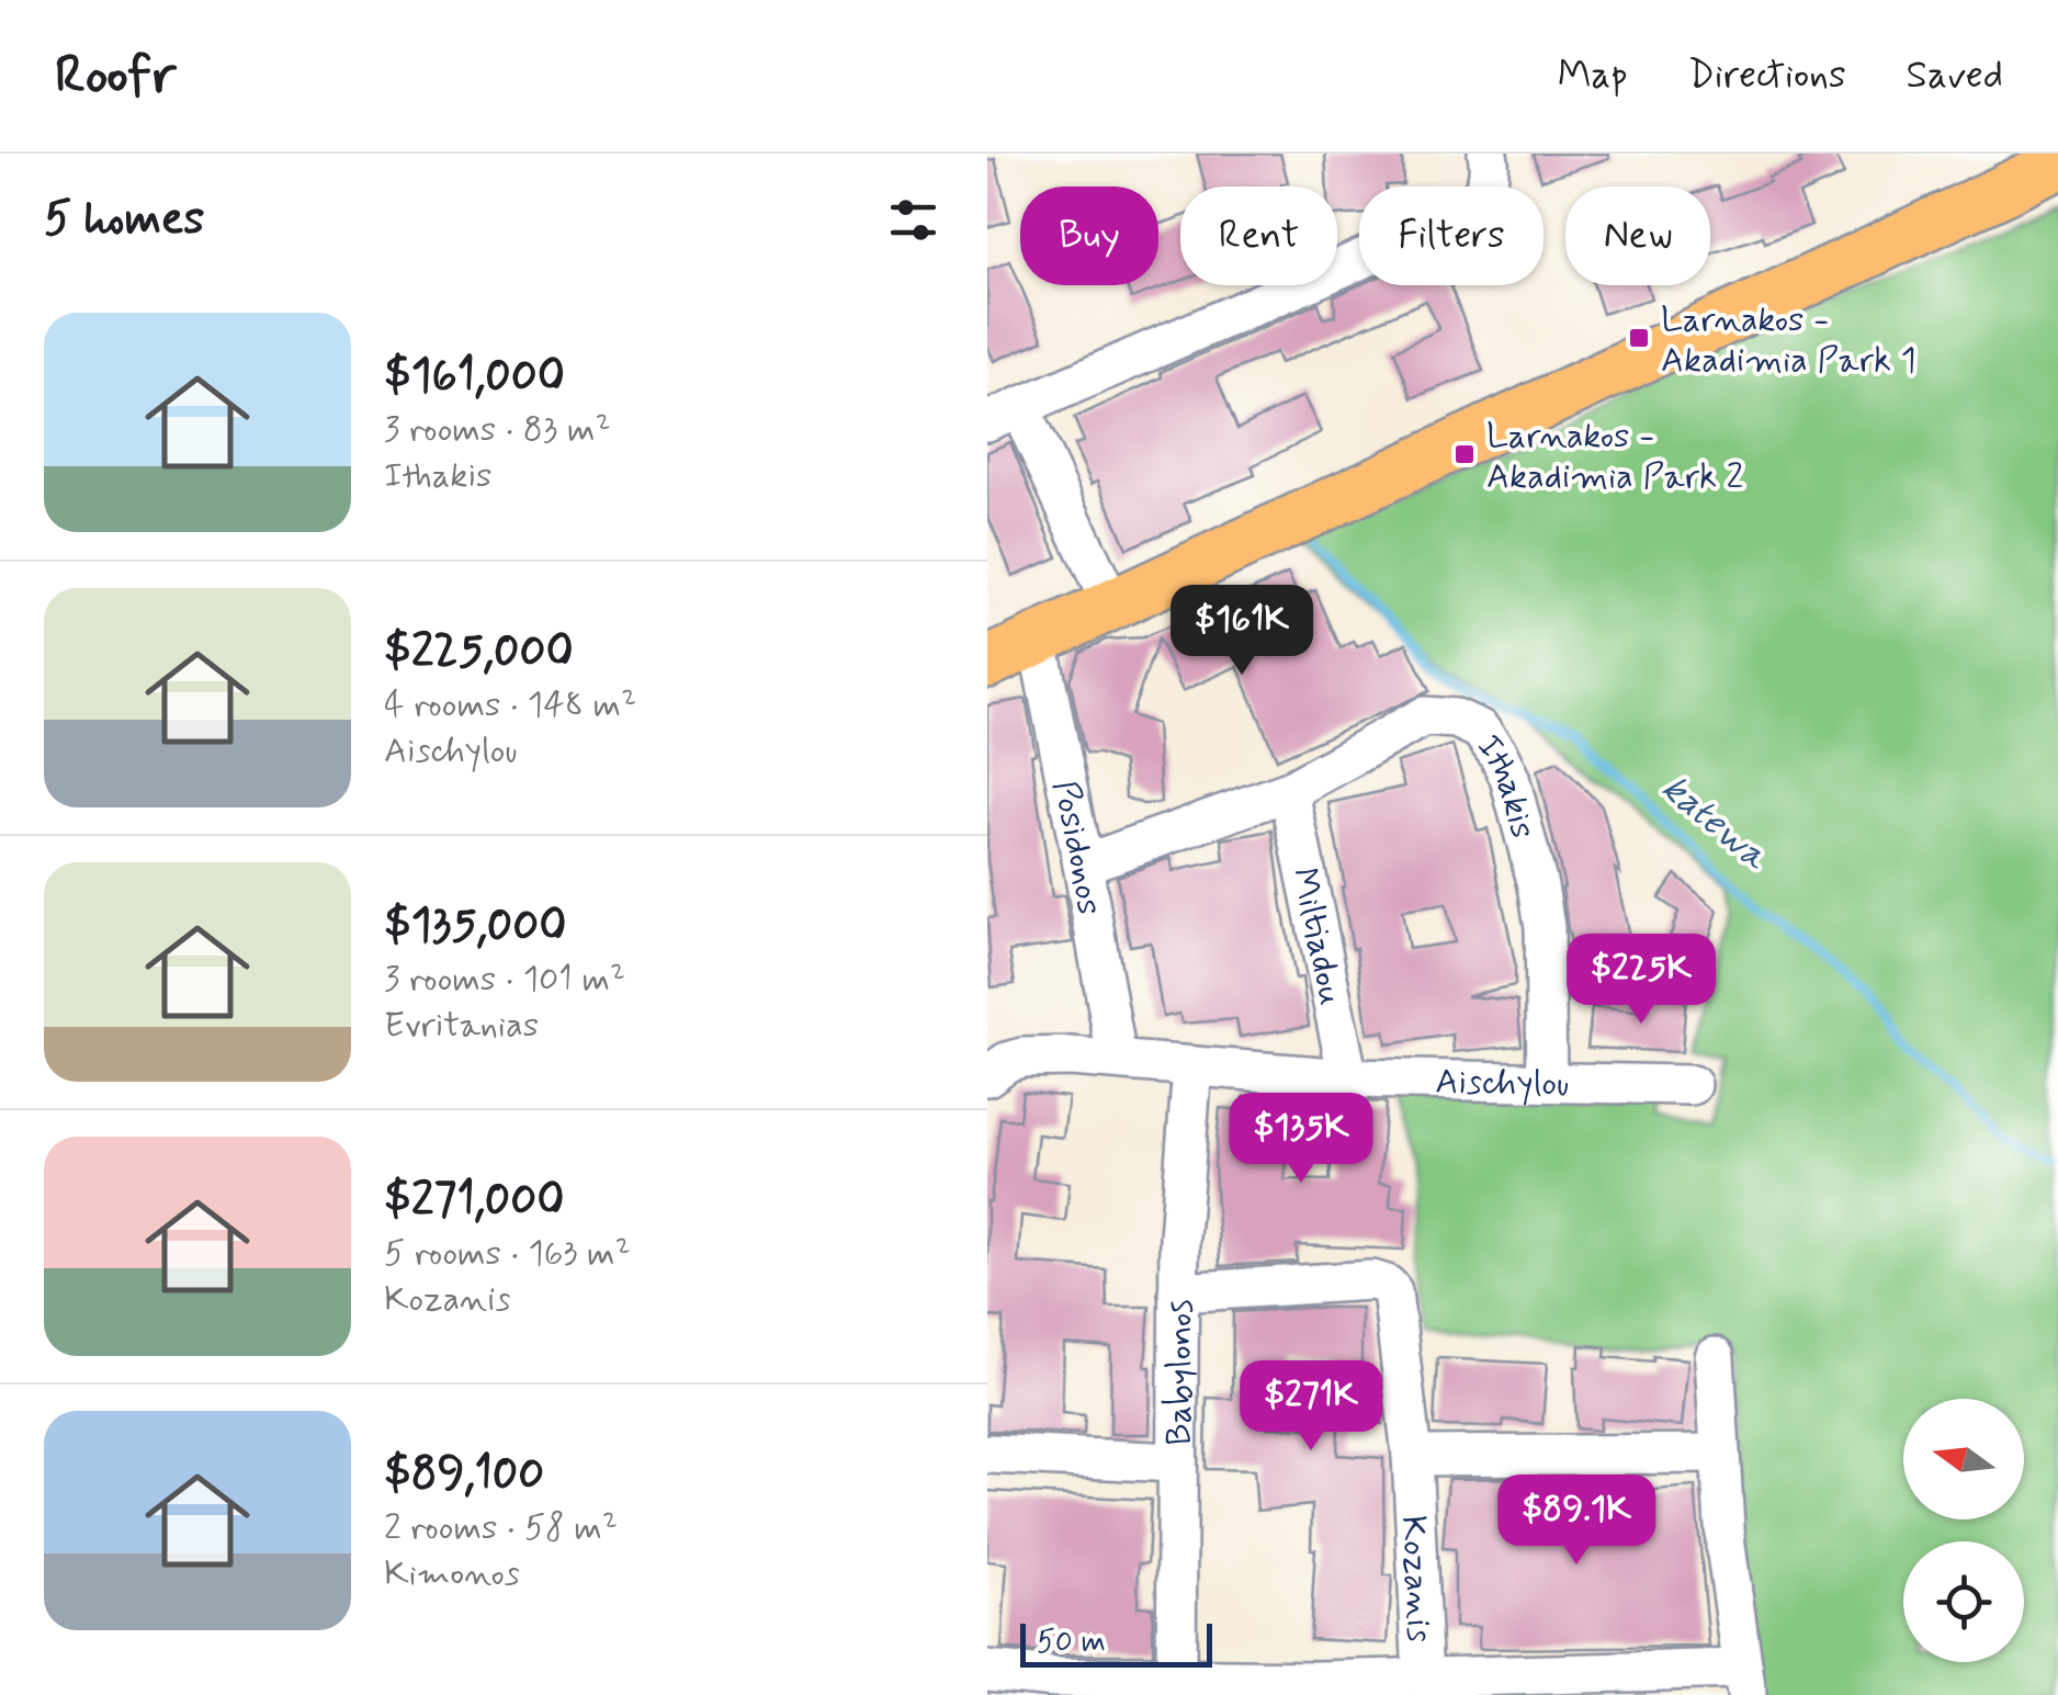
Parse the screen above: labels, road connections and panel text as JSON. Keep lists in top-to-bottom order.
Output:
{
  "streets": {
    "street": [
      "Ithakis",
      "Posidonos",
      "Miltiadou",
      "Aischylou",
      "Babylonos",
      "Kozanis"
    ]
  },
  "crossings": [
    ["Ithakis", "Posidonos"],
    ["Ithakis", "Miltiadou"],
    ["Ithakis", "Aischylou"],
    ["Posidonos", "Aischylou"],
    ["Miltiadou", "Aischylou"],
    ["Aischylou", "Babylonos"],
    ["Babylonos", "Kozanis"]
  ],
  "water": ["katewa"],
  "places": {
    "transit": ["Larnakos - Akadimia Park 1", "Larnakos - Akadimia Park 2"]
  },
  "scale_bar": "50 m",
  "north": "left",
  "page": {
    "header": "Roofr",
    "nav": ["Map", "Directions", "Saved"],
    "heading": "5 homes",
    "chip": [
      "Buy",
      "Rent",
      "Filters",
      "New"
    ],
    "list": [
      {
        "name": "$161,000",
        "note": "3 rooms · 83 m² · Ithakis"
      },
      {
        "name": "$225,000",
        "note": "4 rooms · 148 m² · Aischylou"
      },
      {
        "name": "$135,000",
        "note": "3 rooms · 101 m² · Evritanias"
      },
      {
        "name": "$271,000",
        "note": "5 rooms · 163 m² · Kozanis"
      },
      {
        "name": "$89,100",
        "note": "2 rooms · 58 m² · Kimonos"
      }
    ],
    "price": [
      "$161K",
      "$225K",
      "$135K",
      "$271K",
      "$89.1K"
    ],
    "scale": "50 m"
  }
}
